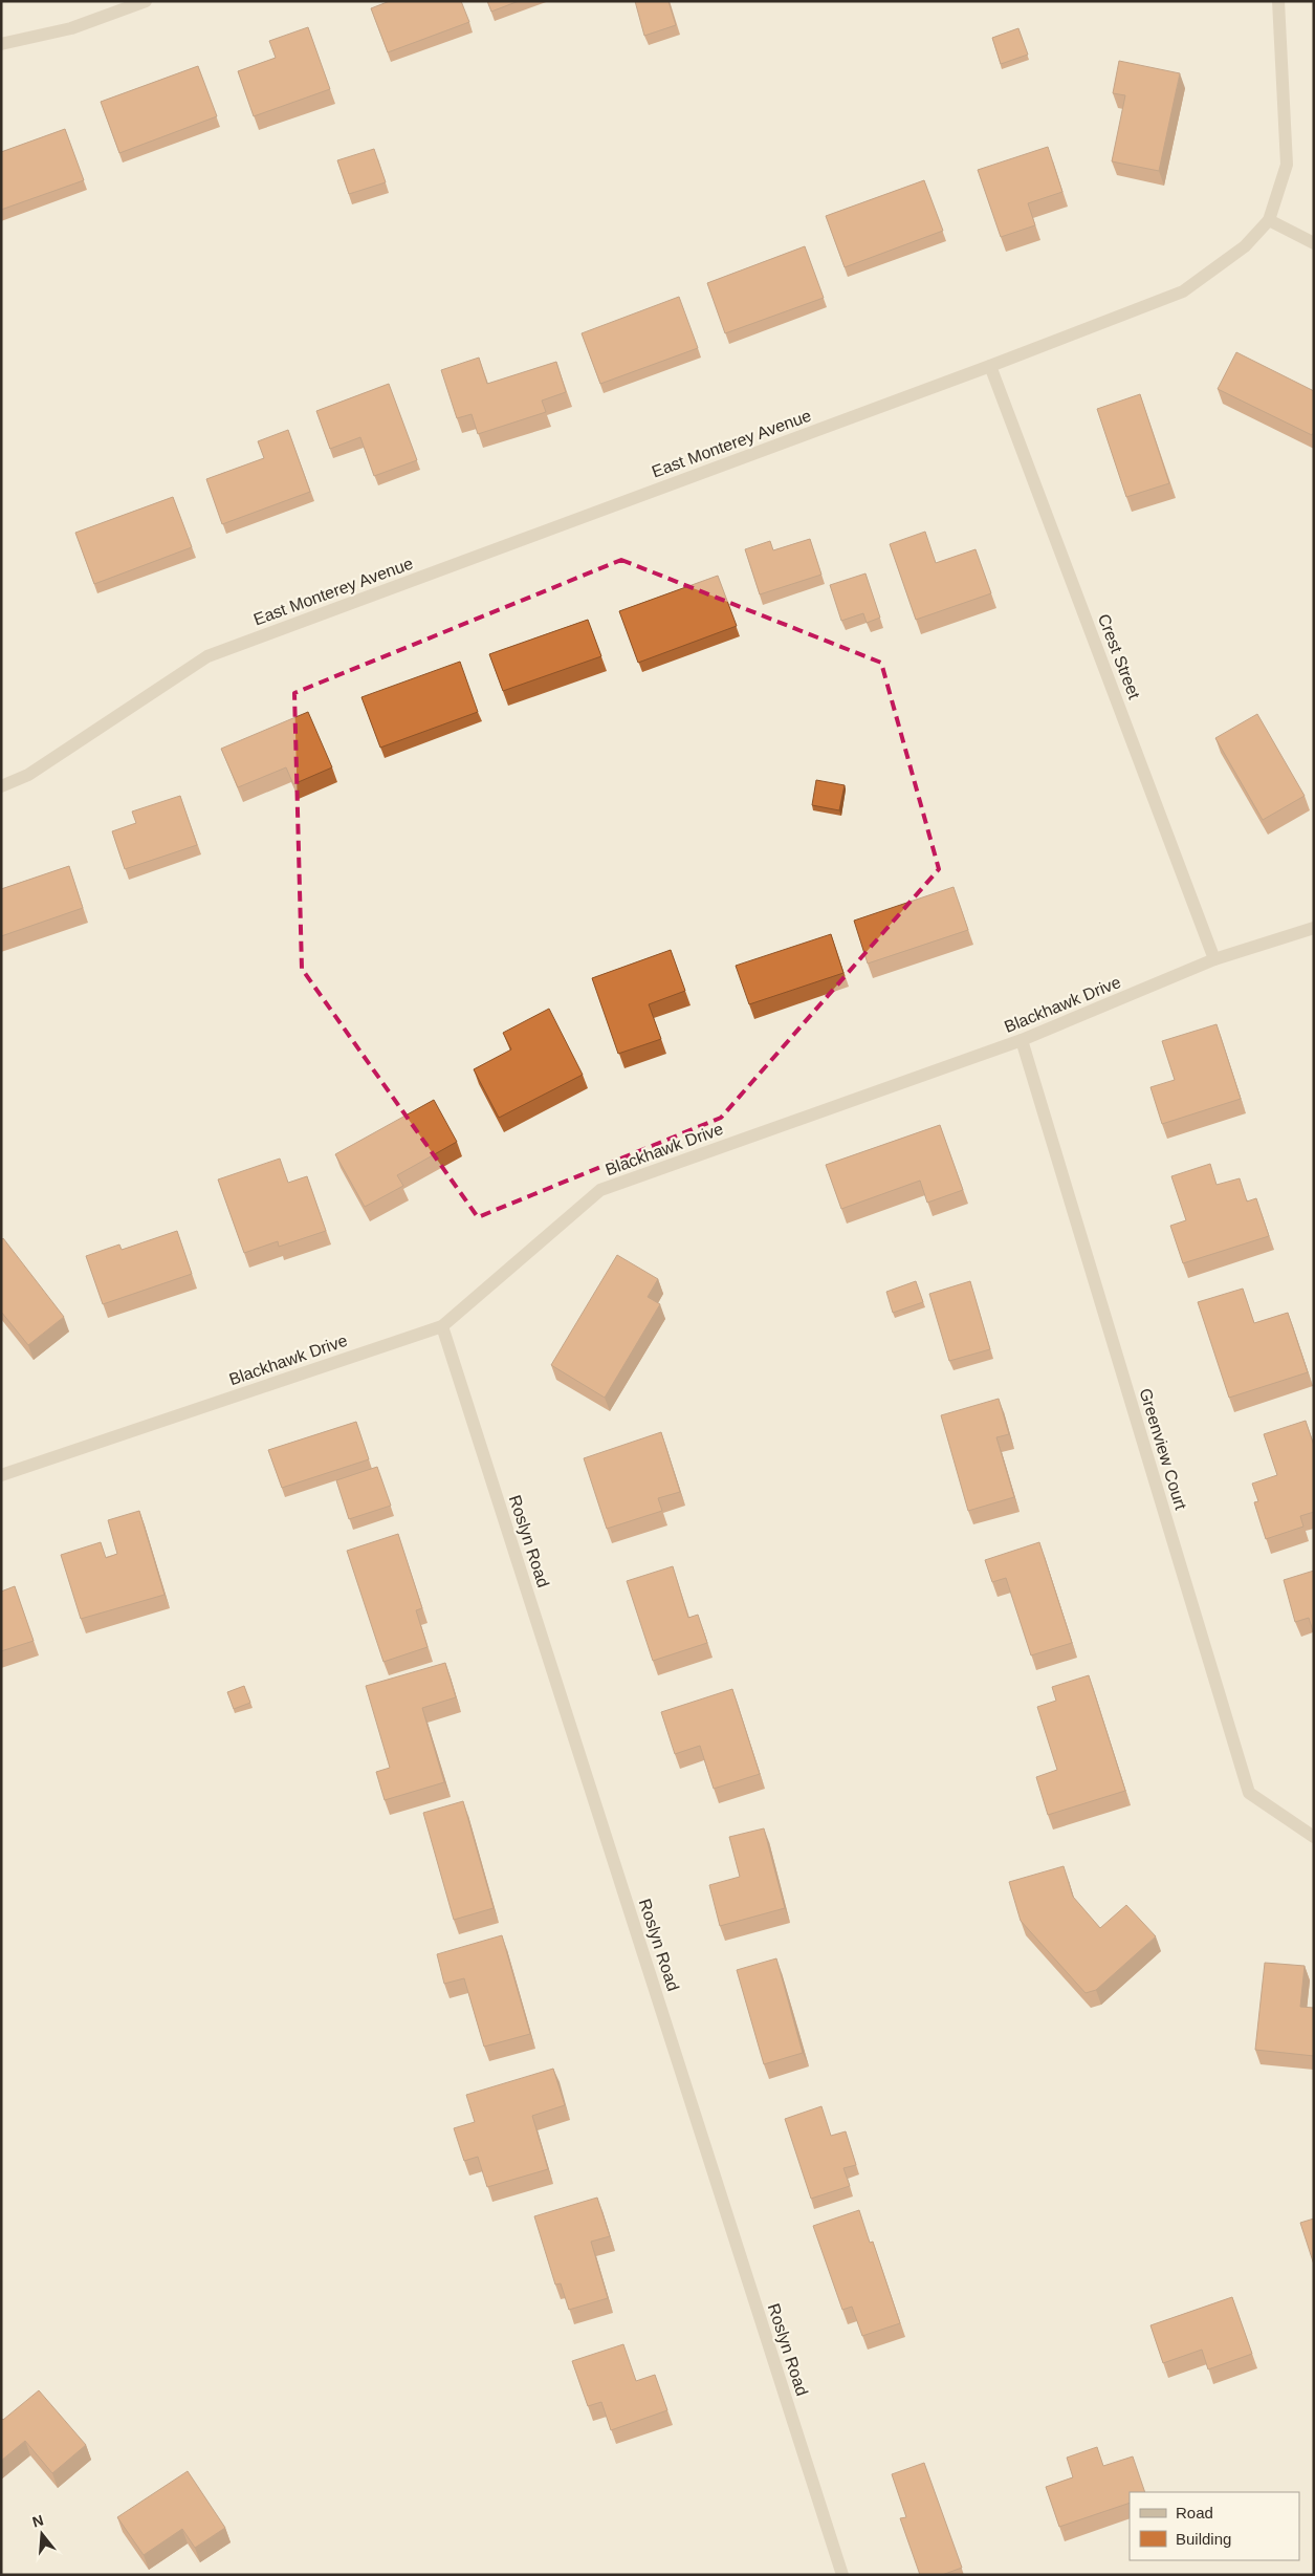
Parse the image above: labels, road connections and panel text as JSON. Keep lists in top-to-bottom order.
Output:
{
  "streets": {
    "street": [
      "East Monterey Avenue",
      "Crest Street",
      "Blackhawk Drive",
      "Greenview Court",
      "Roslyn Road"
    ]
  },
  "crossings": [
    ["East Monterey Avenue", "Crest Street"],
    ["Crest Street", "Blackhawk Drive"],
    ["Blackhawk Drive", "Greenview Court"],
    ["Blackhawk Drive", "Roslyn Road"]
  ],
  "legend": ["Road", "Building"],
  "north": "top"
}
